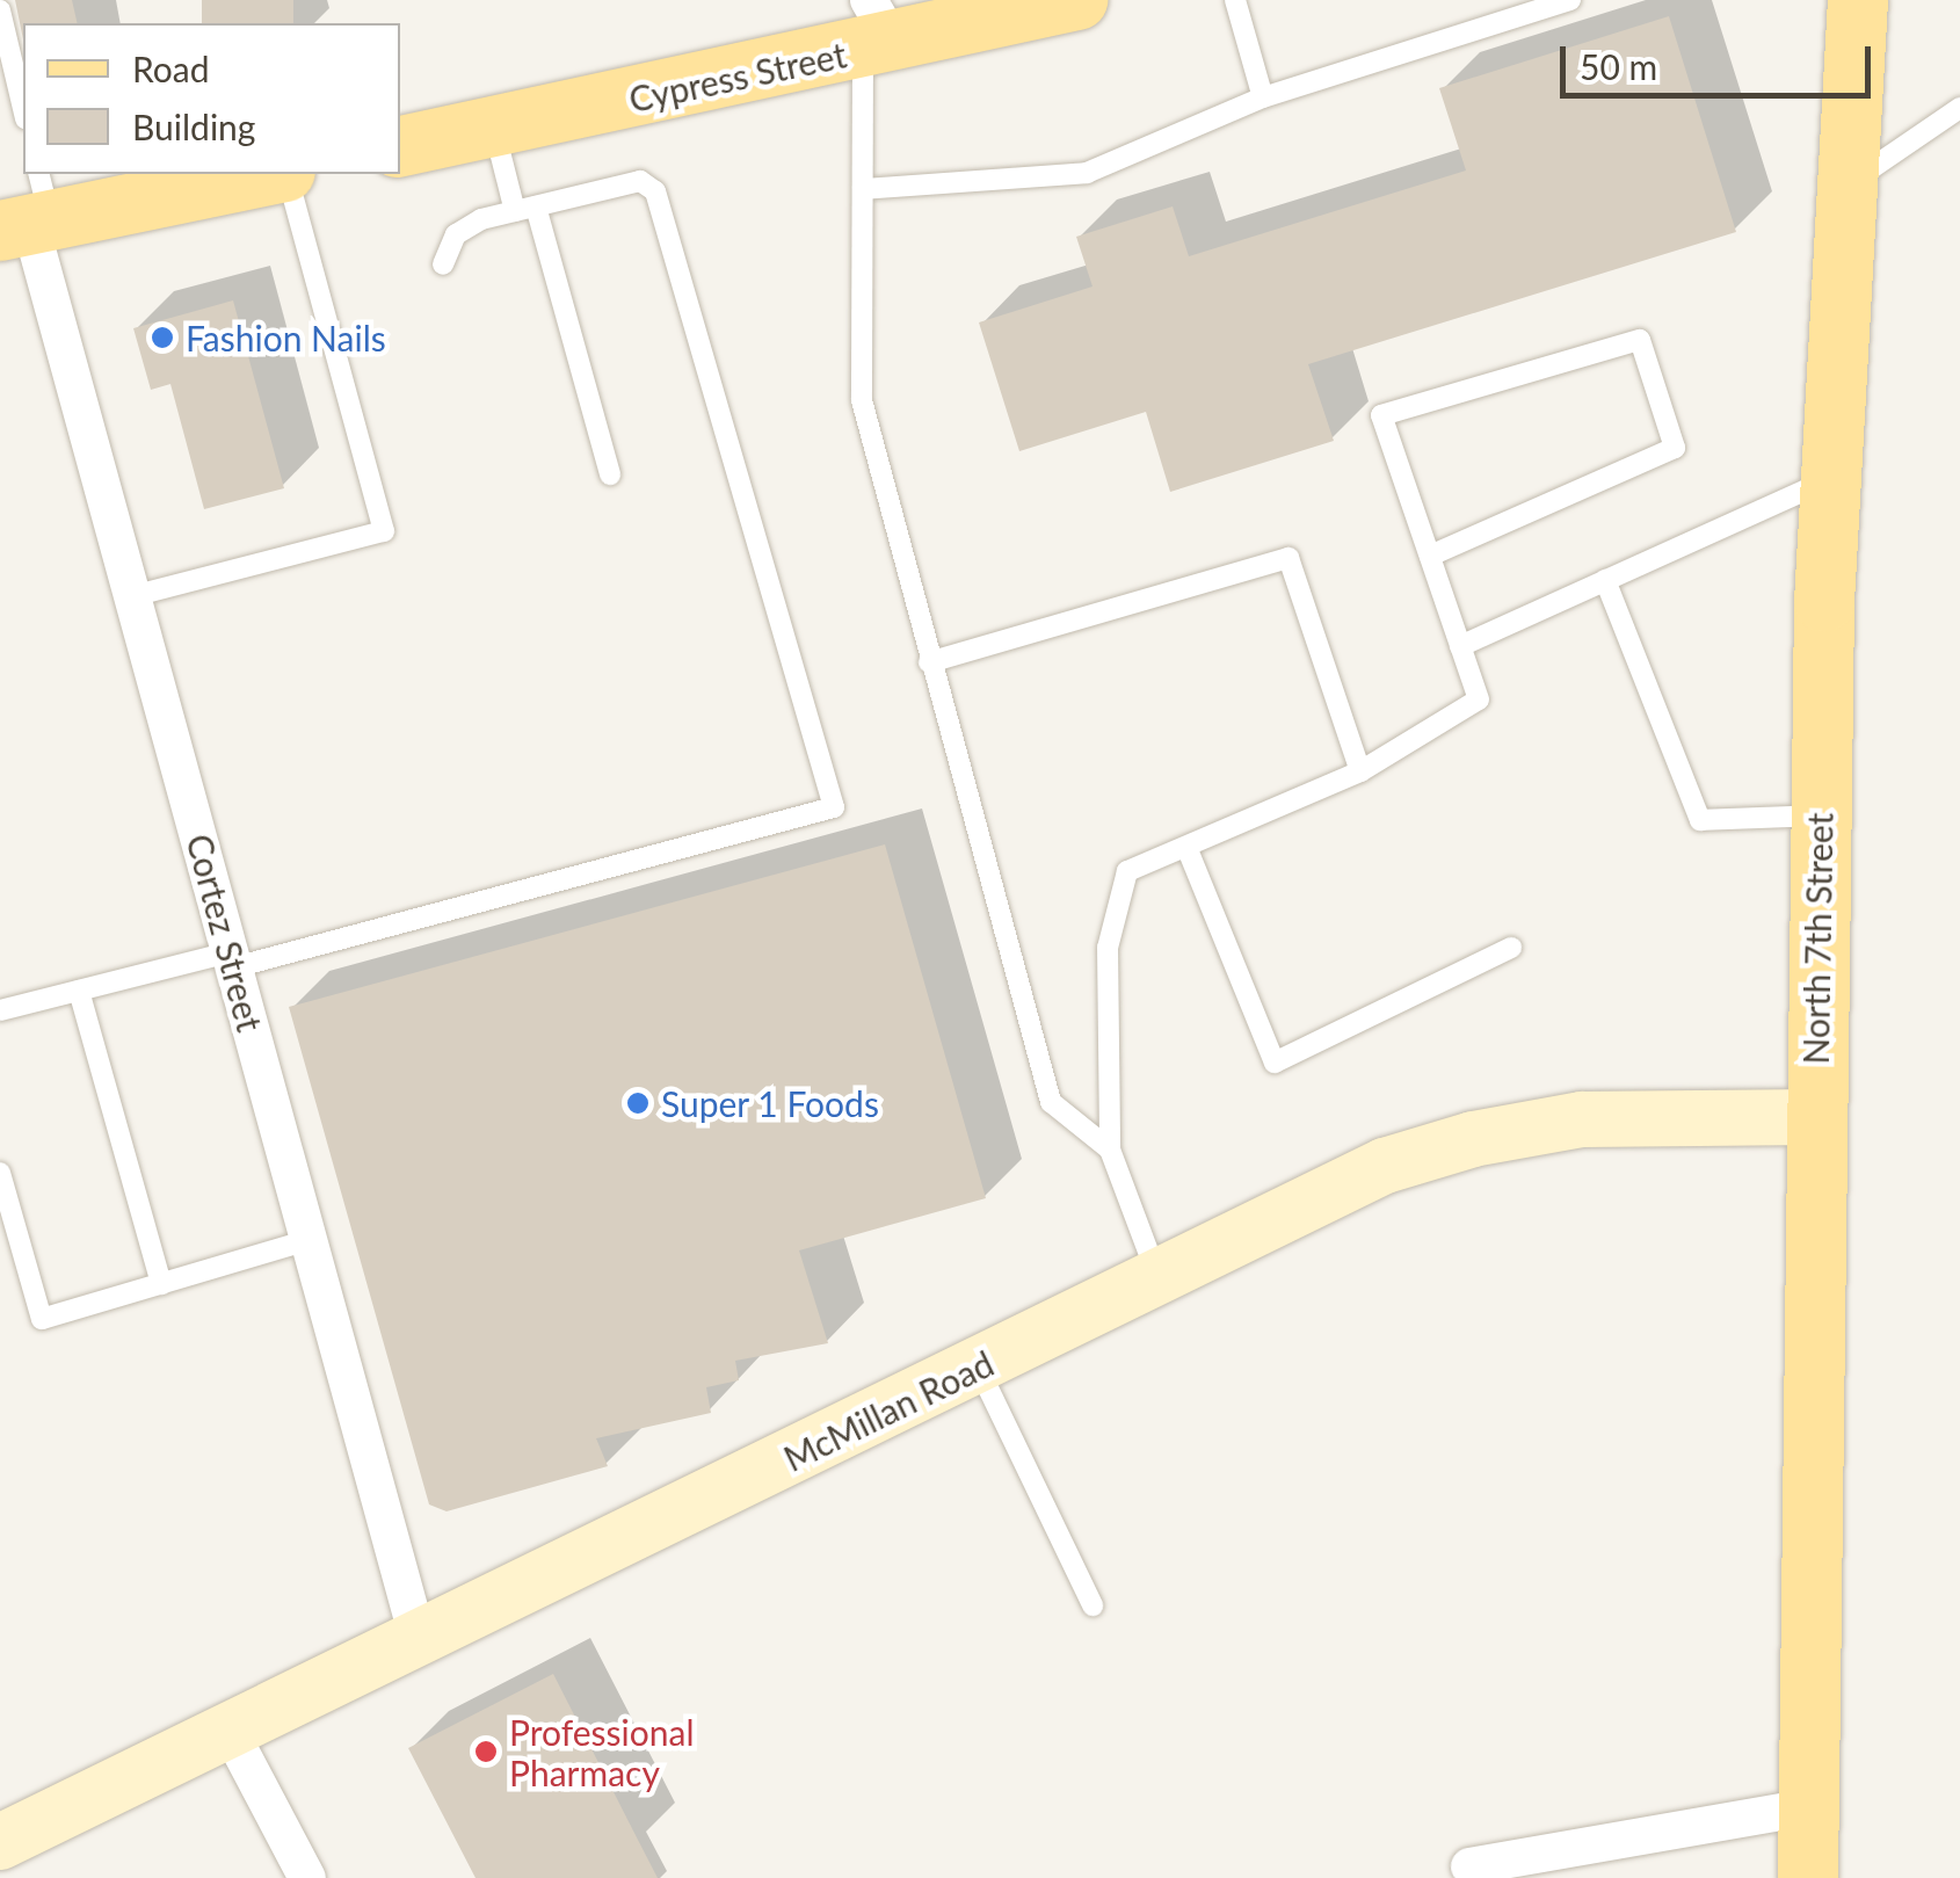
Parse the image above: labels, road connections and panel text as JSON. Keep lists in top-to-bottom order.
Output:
{
  "streets": {
    "main road": ["Cypress Street", "North 7th Street"],
    "street": ["Cortez Street", "McMillan Road"]
  },
  "crossings": [
    ["Cortez Street", "McMillan Road"],
    ["North 7th Street", "McMillan Road"]
  ],
  "places": ["Fashion Nails", "Super 1 Foods", "Professional Pharmacy"],
  "legend": ["Road", "Building"],
  "scale_bar": "50 m"
}
